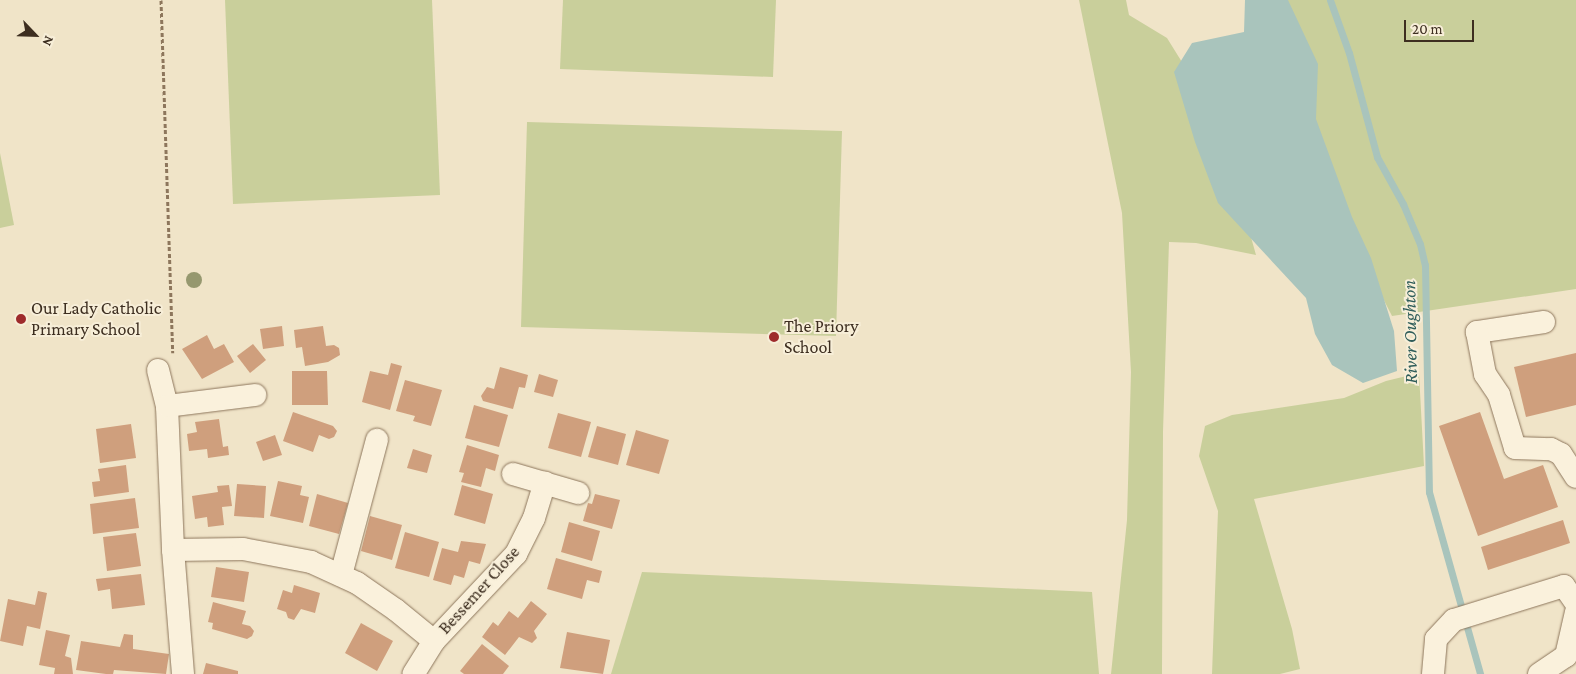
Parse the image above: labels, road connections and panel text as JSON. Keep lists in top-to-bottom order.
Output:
{
  "streets": {
    "street": ["Bessemer Close"]
  },
  "water": ["River Oughton"],
  "places": ["Our Lady Catholic Primary School", "The Priory School"],
  "scale_bar": "20 m",
  "north": "bottom right"
}
